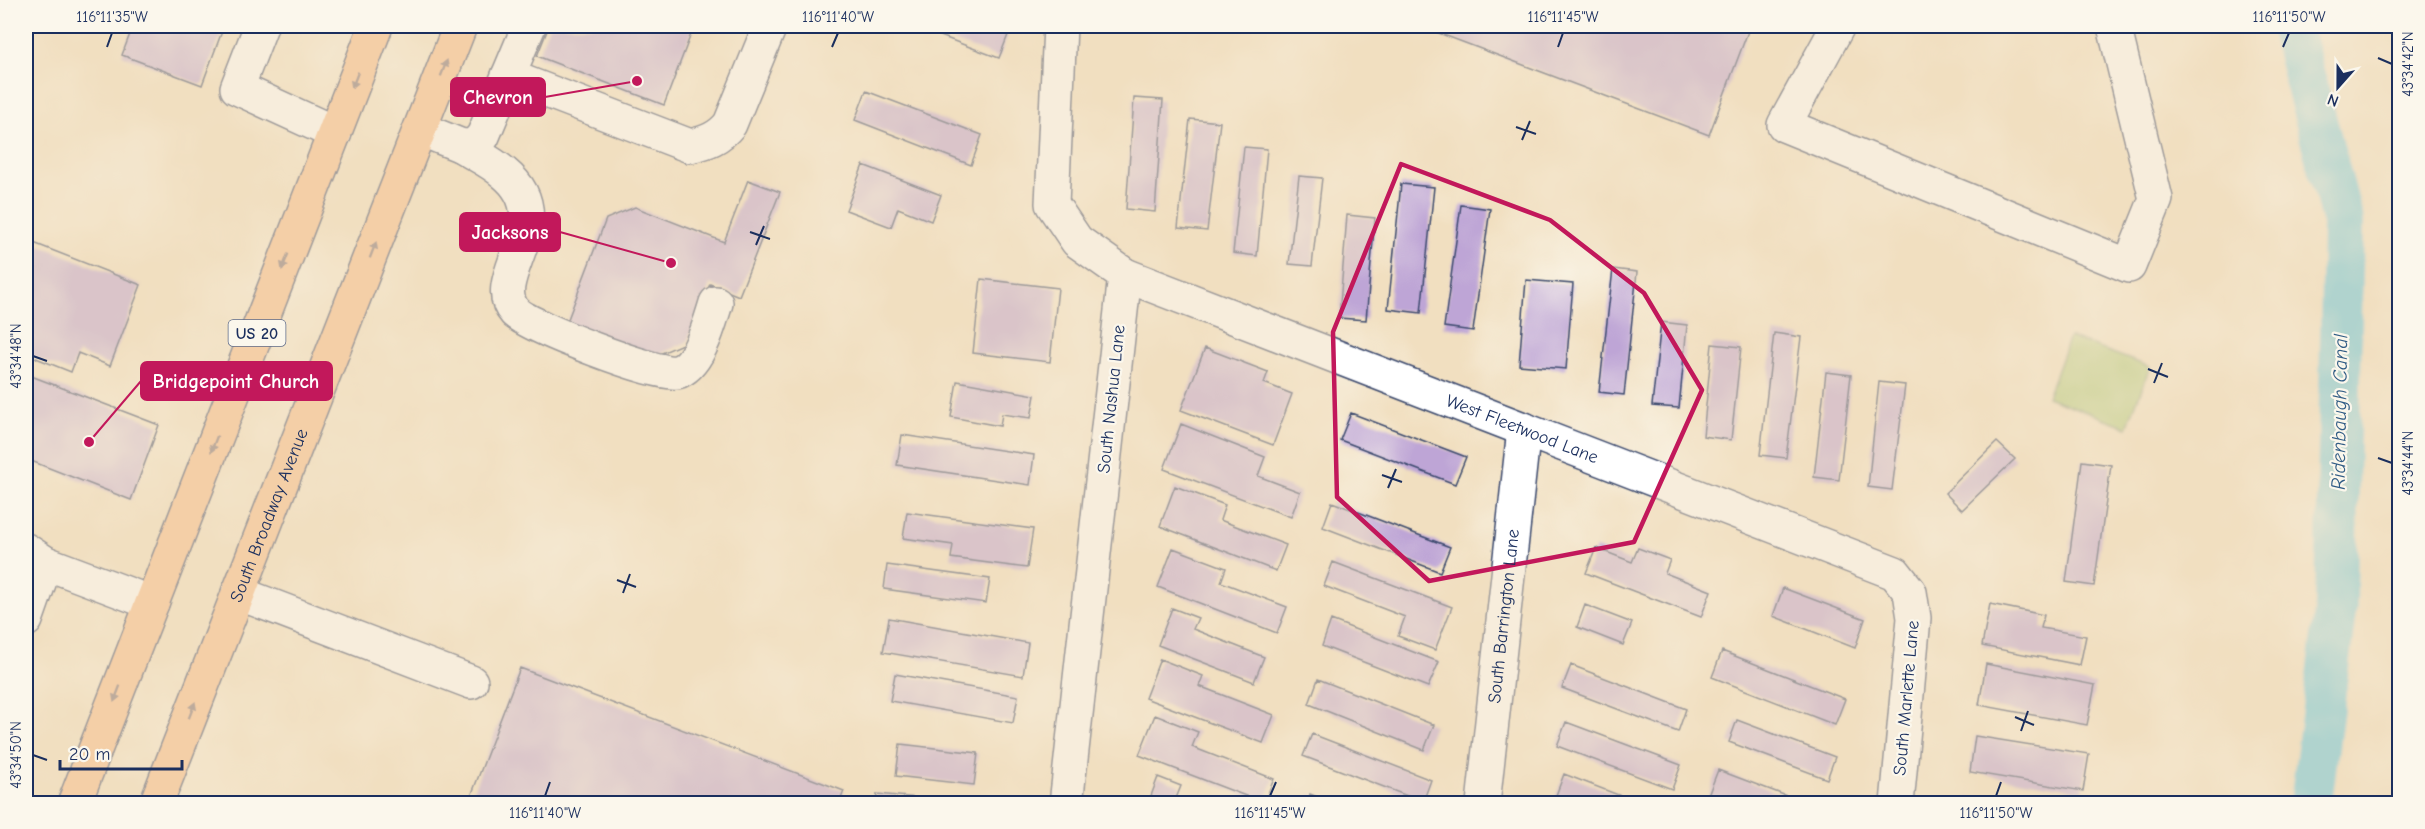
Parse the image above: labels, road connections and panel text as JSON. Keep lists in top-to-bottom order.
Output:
{
  "streets": {
    "main road": ["US 20", "South Broadway Avenue"],
    "street": [
      "South Nashua Lane",
      "West Fleetwood Lane",
      "South Barrington Lane",
      "South Marlette Lane"
    ]
  },
  "crossings": [
    ["South Nashua Lane", "West Fleetwood Lane"],
    ["West Fleetwood Lane", "South Barrington Lane"],
    ["West Fleetwood Lane", "South Marlette Lane"]
  ],
  "water": ["Ridenbaugh Canal"],
  "places": ["Chevron", "Jacksons", "Bridgepoint Church"],
  "scale_bar": "20 m",
  "north": "bottom",
  "coordinates": [
    "116°11'35\"W",
    "116°11'40\"W",
    "116°11'45\"W",
    "116°11'50\"W",
    "43°34'42\"N",
    "43°34'48\"N",
    "43°34'44\"N",
    "43°34'50\"N"
  ]
}
